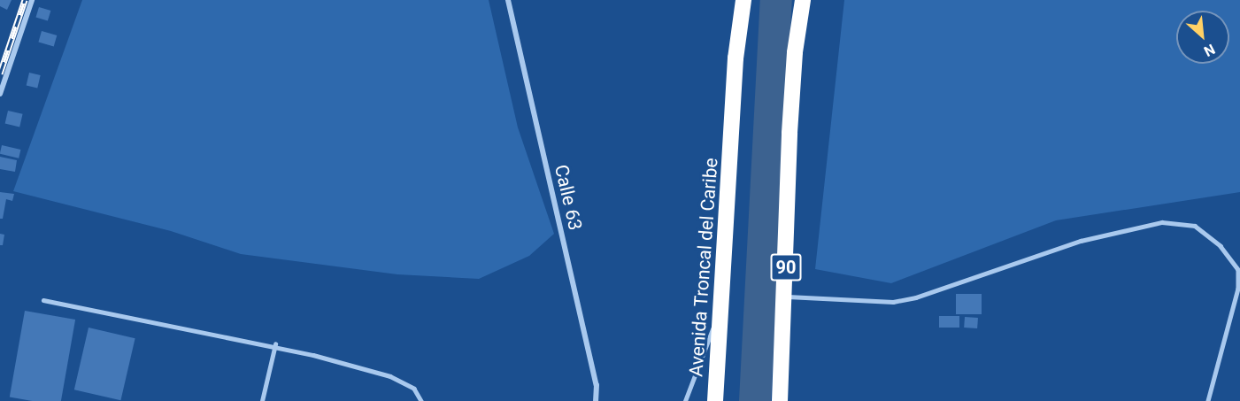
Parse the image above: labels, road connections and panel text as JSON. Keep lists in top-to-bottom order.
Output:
{
  "streets": {
    "highway": ["Avenida Troncal del Caribe", "90"],
    "street": ["Calle 63"]
  },
  "north": "bottom right"
}
